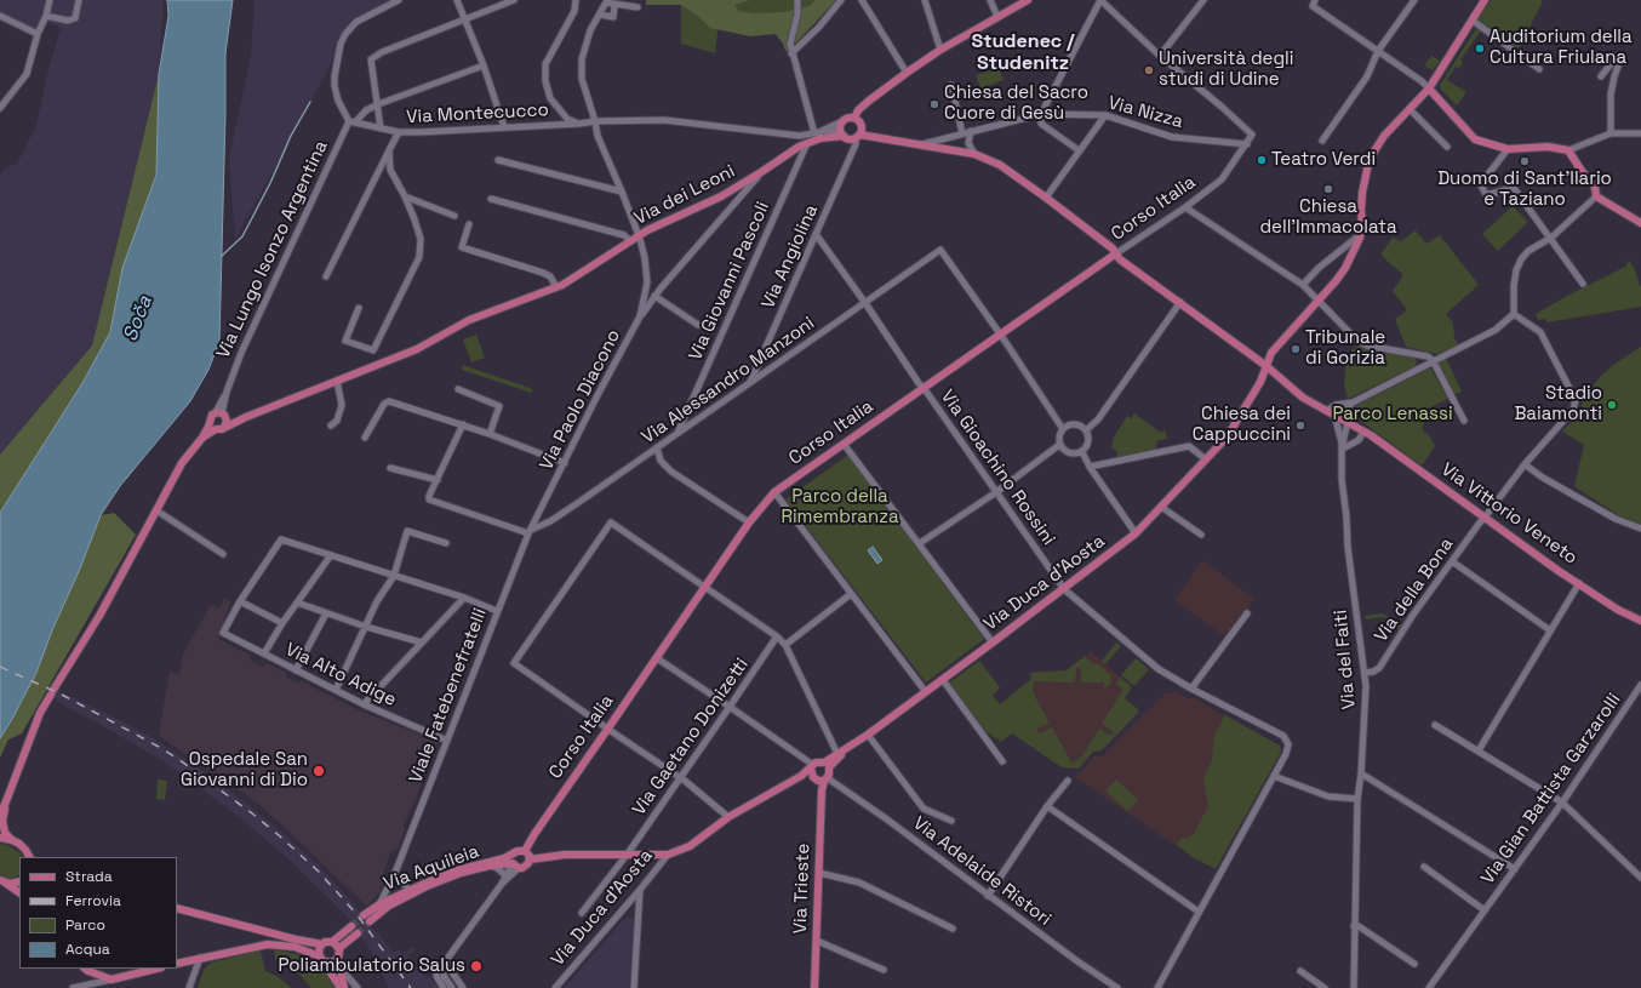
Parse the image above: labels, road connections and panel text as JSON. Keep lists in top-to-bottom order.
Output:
{
  "streets": {
    "main road": [
      "Via dei Leoni",
      "Corso Italia",
      "Via Lungo Isonzo Argentina",
      "Via Vittorio Veneto",
      "Via Duca d'Aosta",
      "Via Aquileia",
      "Via Trieste"
    ],
    "street": [
      "Via Nizza",
      "Via Montecucco",
      "Via Angiolina",
      "Via Giovanni Pascoli",
      "Via Alessandro Manzoni",
      "Via Paolo Diacono",
      "Via Gioachino Rossini",
      "Via della Bona",
      "Via del Faiti",
      "Via Alto Adige",
      "Viale Fatebenefratelli",
      "Via Gaetano Donizetti",
      "Via Gian Battista Garzarolli",
      "Via Adelaide Ristori"
    ]
  },
  "crossings": [
    ["Via Nizza", "Via dei Leoni"],
    ["Via Nizza", "Corso Italia"],
    ["Via Montecucco", "Via Lungo Isonzo Argentina"],
    ["Via Montecucco", "Via Paolo Diacono"],
    ["Via dei Leoni", "Corso Italia"],
    ["Via dei Leoni", "Via Lungo Isonzo Argentina"],
    ["Via dei Leoni", "Via Angiolina"],
    ["Via dei Leoni", "Via Giovanni Pascoli"],
    ["Via dei Leoni", "Via Paolo Diacono"],
    ["Via dei Leoni", "Via Vittorio Veneto"],
    ["Corso Italia", "Via Alessandro Manzoni"],
    ["Corso Italia", "Via Gioachino Rossini"],
    ["Corso Italia", "Via Vittorio Veneto"],
    ["Corso Italia", "Via Aquileia"],
    ["Via Angiolina", "Via Alessandro Manzoni"],
    ["Via Angiolina", "Via Gioachino Rossini"],
    ["Via Giovanni Pascoli", "Via Alessandro Manzoni"],
    ["Via Alessandro Manzoni", "Via Paolo Diacono"],
    ["Via Alessandro Manzoni", "Via Gioachino Rossini"],
    ["Via Alessandro Manzoni", "Viale Fatebenefratelli"],
    ["Via Paolo Diacono", "Viale Fatebenefratelli"],
    ["Via Gioachino Rossini", "Via Duca d'Aosta"],
    ["Via Vittorio Veneto", "Via Duca d'Aosta"],
    ["Via Vittorio Veneto", "Via della Bona"],
    ["Via Duca d'Aosta", "Via Aquileia"],
    ["Via Duca d'Aosta", "Via Adelaide Ristori"],
    ["Via Duca d'Aosta", "Via Trieste"],
    ["Via della Bona", "Via del Faiti"],
    ["Via Alto Adige", "Viale Fatebenefratelli"],
    ["Viale Fatebenefratelli", "Via Aquileia"],
    ["Via Gaetano Donizetti", "Via Aquileia"],
    ["Via Adelaide Ristori", "Via Trieste"]
  ],
  "districts": ["Studenec / Studenitz"],
  "water": ["Soča"],
  "parks": ["Parco Lenassi", "Parco della Rimembranza"],
  "places": [
    "Auditorium della Cultura Friulana",
    "Università degli studi di Udine",
    "Chiesa del Sacro Cuore di Gesù",
    "Teatro Verdi",
    "Duomo di Sant'Ilario e Taziano",
    "Chiesa dell'Immacolata",
    "Tribunale di Gorizia",
    "Stadio Baiamonti",
    "Chiesa dei Cappuccini",
    "Ospedale San Giovanni di Dio",
    "Poliambulatorio Salus"
  ],
  "legend": [
    "Strada",
    "Ferrovia",
    "Parco",
    "Acqua"
  ]
}
